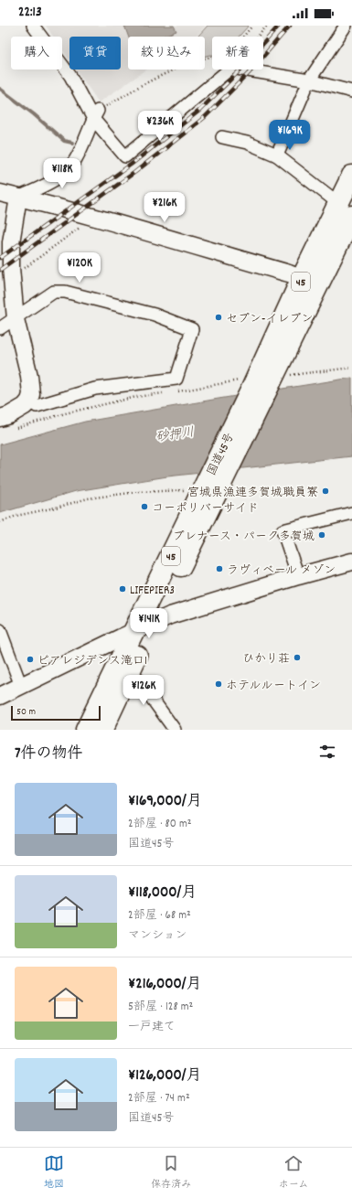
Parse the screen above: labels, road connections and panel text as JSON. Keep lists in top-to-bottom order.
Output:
{
  "streets": {
    "highway": ["45", "国道45号"]
  },
  "water": ["砂押川"],
  "places": [
    "セブン-イレブン",
    "宮城県漁連多賀城職員寮",
    "コーポリバーサイド",
    "ブレナース・パーク多賀城",
    "ラヴィベール メゾン",
    "LIFEPIER3",
    "ひかり荘",
    "ピアレジデンス滝口1",
    "ホテルルートイン"
  ],
  "scale_bar": "50 m",
  "page": {
    "status": "22:13",
    "chip": [
      "購入",
      "賃貸",
      "絞り込み",
      "新着"
    ],
    "price": [
      "¥236K",
      "¥169K",
      "¥118K",
      "¥216K",
      "¥120K",
      "¥141K",
      "¥126K"
    ],
    "scale": "50 m",
    "heading": "7件の物件",
    "list": [
      {
        "name": "¥169,000/月",
        "note": "2部屋 · 80 m² · 国道45号"
      },
      {
        "name": "¥118,000/月",
        "note": "2部屋 · 68 m² · マンション"
      },
      {
        "name": "¥216,000/月",
        "note": "5部屋 · 128 m² · 一戸建て"
      },
      {
        "name": "¥126,000/月",
        "note": "2部屋 · 74 m² · 国道45号"
      }
    ],
    "tabs": ["地図", "保存済み", "ホーム"]
  }
}
